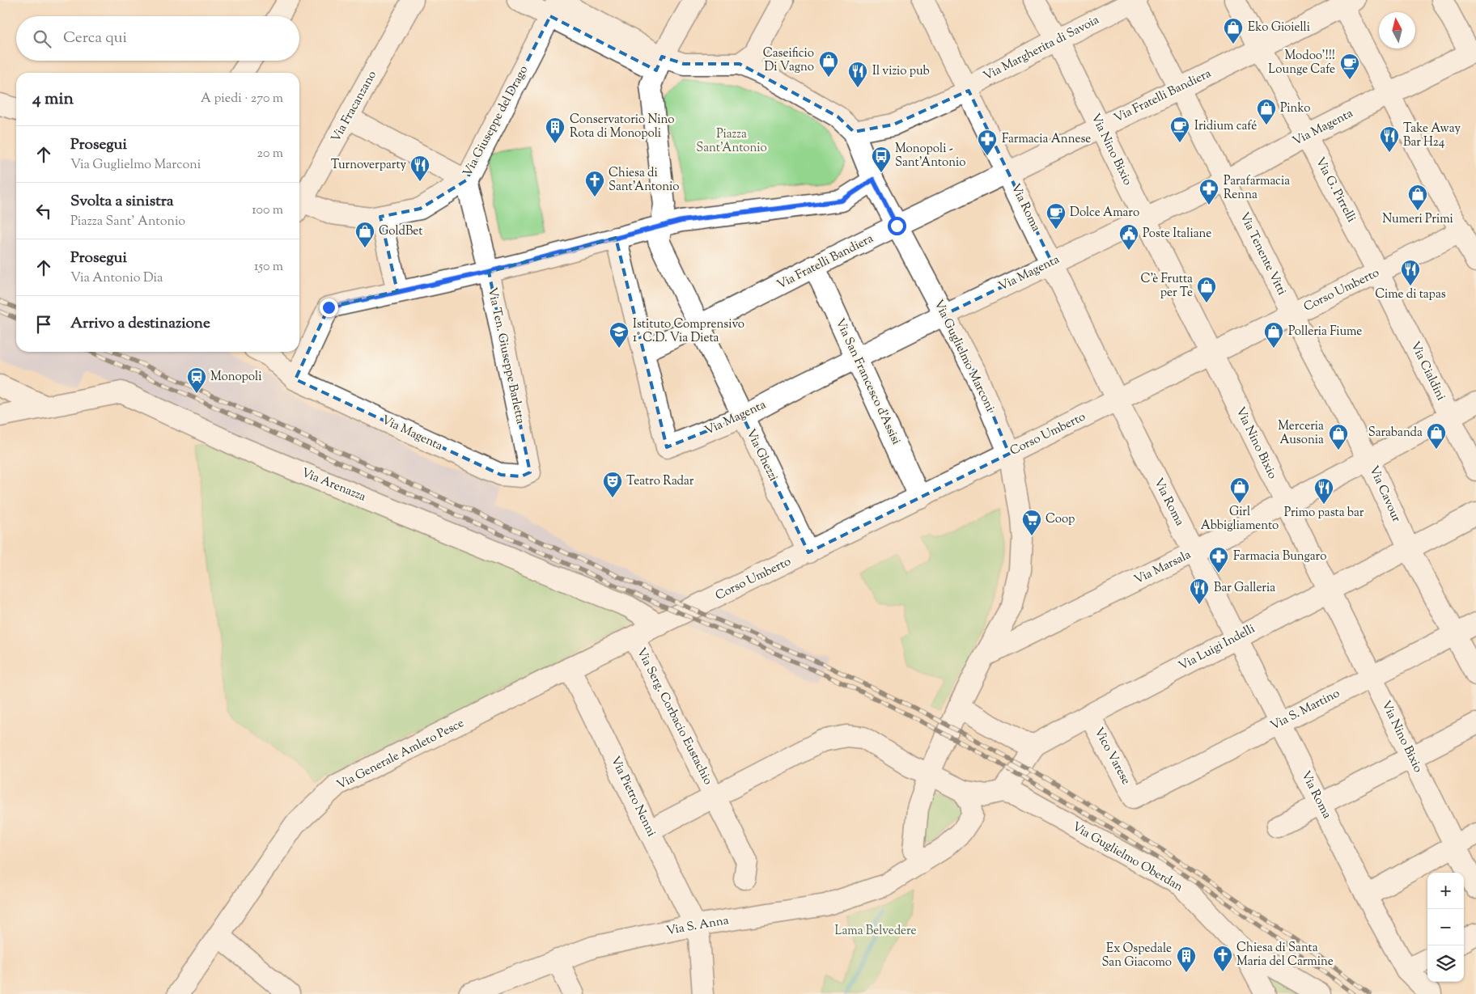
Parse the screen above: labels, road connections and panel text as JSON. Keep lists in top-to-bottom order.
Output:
{
  "streets": {
    "street": [
      "Via Margherita di Savoia",
      "Via Fratelli Bandiera",
      "Via Fracanzano",
      "Via Giuseppe del Drago",
      "Via Magenta",
      "Via Nino Bixio",
      "Via G. Pirrelli",
      "Via Roma",
      "Via Tenente Vitti",
      "Corso Umberto",
      "Via Ten. Giuseppe Barletta",
      "Via Guglielmo Marconi",
      "Via Cialdini",
      "Via San Francesco d'Assisi",
      "Via Ghezzi",
      "Via Arenazza",
      "Via Cavour",
      "Via Marsala",
      "Via Luigi Indelli",
      "Via S. Martino",
      "Via Serg. Corbacio Eustachio",
      "Via Generale Amleto Pesce",
      "Vico Varese",
      "Via Pietro Nenni",
      "Via Guglielmo Oberdan",
      "Via S. Anna"
    ]
  },
  "crossings": [
    ["Via Margherita di Savoia", "Via Nino Bixio"],
    ["Via Margherita di Savoia", "Via Roma"],
    ["Via Margherita di Savoia", "Via Tenente Vitti"],
    ["Via Fratelli Bandiera", "Via Magenta"],
    ["Via Fratelli Bandiera", "Via Nino Bixio"],
    ["Via Fratelli Bandiera", "Via G. Pirrelli"],
    ["Via Fratelli Bandiera", "Via Roma"],
    ["Via Fratelli Bandiera", "Via Tenente Vitti"],
    ["Via Fratelli Bandiera", "Via Guglielmo Marconi"],
    ["Via Fratelli Bandiera", "Via San Francesco d'Assisi"],
    ["Via Fratelli Bandiera", "Via Ghezzi"],
    ["Via Giuseppe del Drago", "Via Ten. Giuseppe Barletta"],
    ["Via Magenta", "Via Nino Bixio"],
    ["Via Magenta", "Via G. Pirrelli"],
    ["Via Magenta", "Via Roma"],
    ["Via Magenta", "Via Tenente Vitti"],
    ["Via Magenta", "Via Ten. Giuseppe Barletta"],
    ["Via Magenta", "Via Guglielmo Marconi"],
    ["Via Magenta", "Via San Francesco d'Assisi"],
    ["Via Magenta", "Via Ghezzi"],
    ["Via Nino Bixio", "Corso Umberto"],
    ["Via Nino Bixio", "Via Marsala"],
    ["Via Nino Bixio", "Via Luigi Indelli"],
    ["Via Nino Bixio", "Via S. Martino"],
    ["Via G. Pirrelli", "Corso Umberto"],
    ["Via G. Pirrelli", "Via Cialdini"],
    ["Via Roma", "Corso Umberto"],
    ["Via Roma", "Via Marsala"],
    ["Via Roma", "Via Luigi Indelli"],
    ["Via Roma", "Via S. Martino"],
    ["Via Tenente Vitti", "Corso Umberto"],
    ["Via Tenente Vitti", "Via Cavour"],
    ["Corso Umberto", "Via Guglielmo Marconi"],
    ["Corso Umberto", "Via Cialdini"],
    ["Corso Umberto", "Via San Francesco d'Assisi"],
    ["Corso Umberto", "Via Ghezzi"],
    ["Corso Umberto", "Via Arenazza"],
    ["Corso Umberto", "Via Cavour"],
    ["Corso Umberto", "Via Serg. Corbacio Eustachio"],
    ["Corso Umberto", "Via Generale Amleto Pesce"],
    ["Via Guglielmo Marconi", "Via Marsala"],
    ["Via Cialdini", "Via Marsala"],
    ["Via Cavour", "Via Marsala"],
    ["Via Cavour", "Via Luigi Indelli"],
    ["Via Cavour", "Via S. Martino"],
    ["Via Luigi Indelli", "Vico Varese"],
    ["Via S. Martino", "Vico Varese"],
    ["Via Serg. Corbacio Eustachio", "Via Generale Amleto Pesce"],
    ["Via Serg. Corbacio Eustachio", "Via Pietro Nenni"],
    ["Via Serg. Corbacio Eustachio", "Via Guglielmo Oberdan"],
    ["Via Generale Amleto Pesce", "Via Pietro Nenni"],
    ["Via Pietro Nenni", "Via S. Anna"]
  ],
  "parks": ["Piazza Sant'Antonio", "Lama Belvedere"],
  "places": {
    "shop": [
      "Eko Gioielli",
      "Caseificio Di Vagno",
      "Pinko",
      "Numeri Primi",
      "GoldBet",
      "C'è Frutta per Te",
      "Polleria Fiume",
      "Sarabanda",
      "Merceria Ausonia",
      "Girl Abbigliamento"
    ],
    "cafe": ["Modoo’!!! Lounge Cafe", "Iridium café", "Dolce Amaro"],
    "restaurant": [
      "Il vizio pub",
      "Take Away Bar H24",
      "Turnoverparty",
      "Cime di tapas",
      "Primo pasta bar",
      "Bar Galleria"
    ],
    "building": ["Conservatorio Nino Rota di Monopoli", "Ex Ospedale San Giacomo"],
    "pharmacy": ["Farmacia Annese", "Parafarmacia Renna", "Farmacia Bungaro"],
    "bus stop": ["Monopoli - Sant’Antonio"],
    "church": ["Chiesa di Sant'Antonio", "Chiesa di Santa Maria del Carmine"],
    "public building": ["Poste Italiane"],
    "school or university": ["Istituto Comprensivo 1° C.D. Via Dieta"],
    "station": ["Monopoli"],
    "theatre": ["Teatro Radar"],
    "supermarket": ["Coop"]
  },
  "north": "top",
  "page": {
    "search": "Cerca qui",
    "heading": ["4 min", "A piedi · 270 m"],
    "list": [
      ["Prosegui", "Via Guglielmo Marconi", "20 m"],
      ["Svolta a sinistra", "Piazza Sant' Antonio", "100 m"],
      ["Prosegui", "Via Antonio Dia", "150 m"],
      "Arrivo a destinazione"
    ],
    "map_buttons": ["+", "−"]
  }
}
